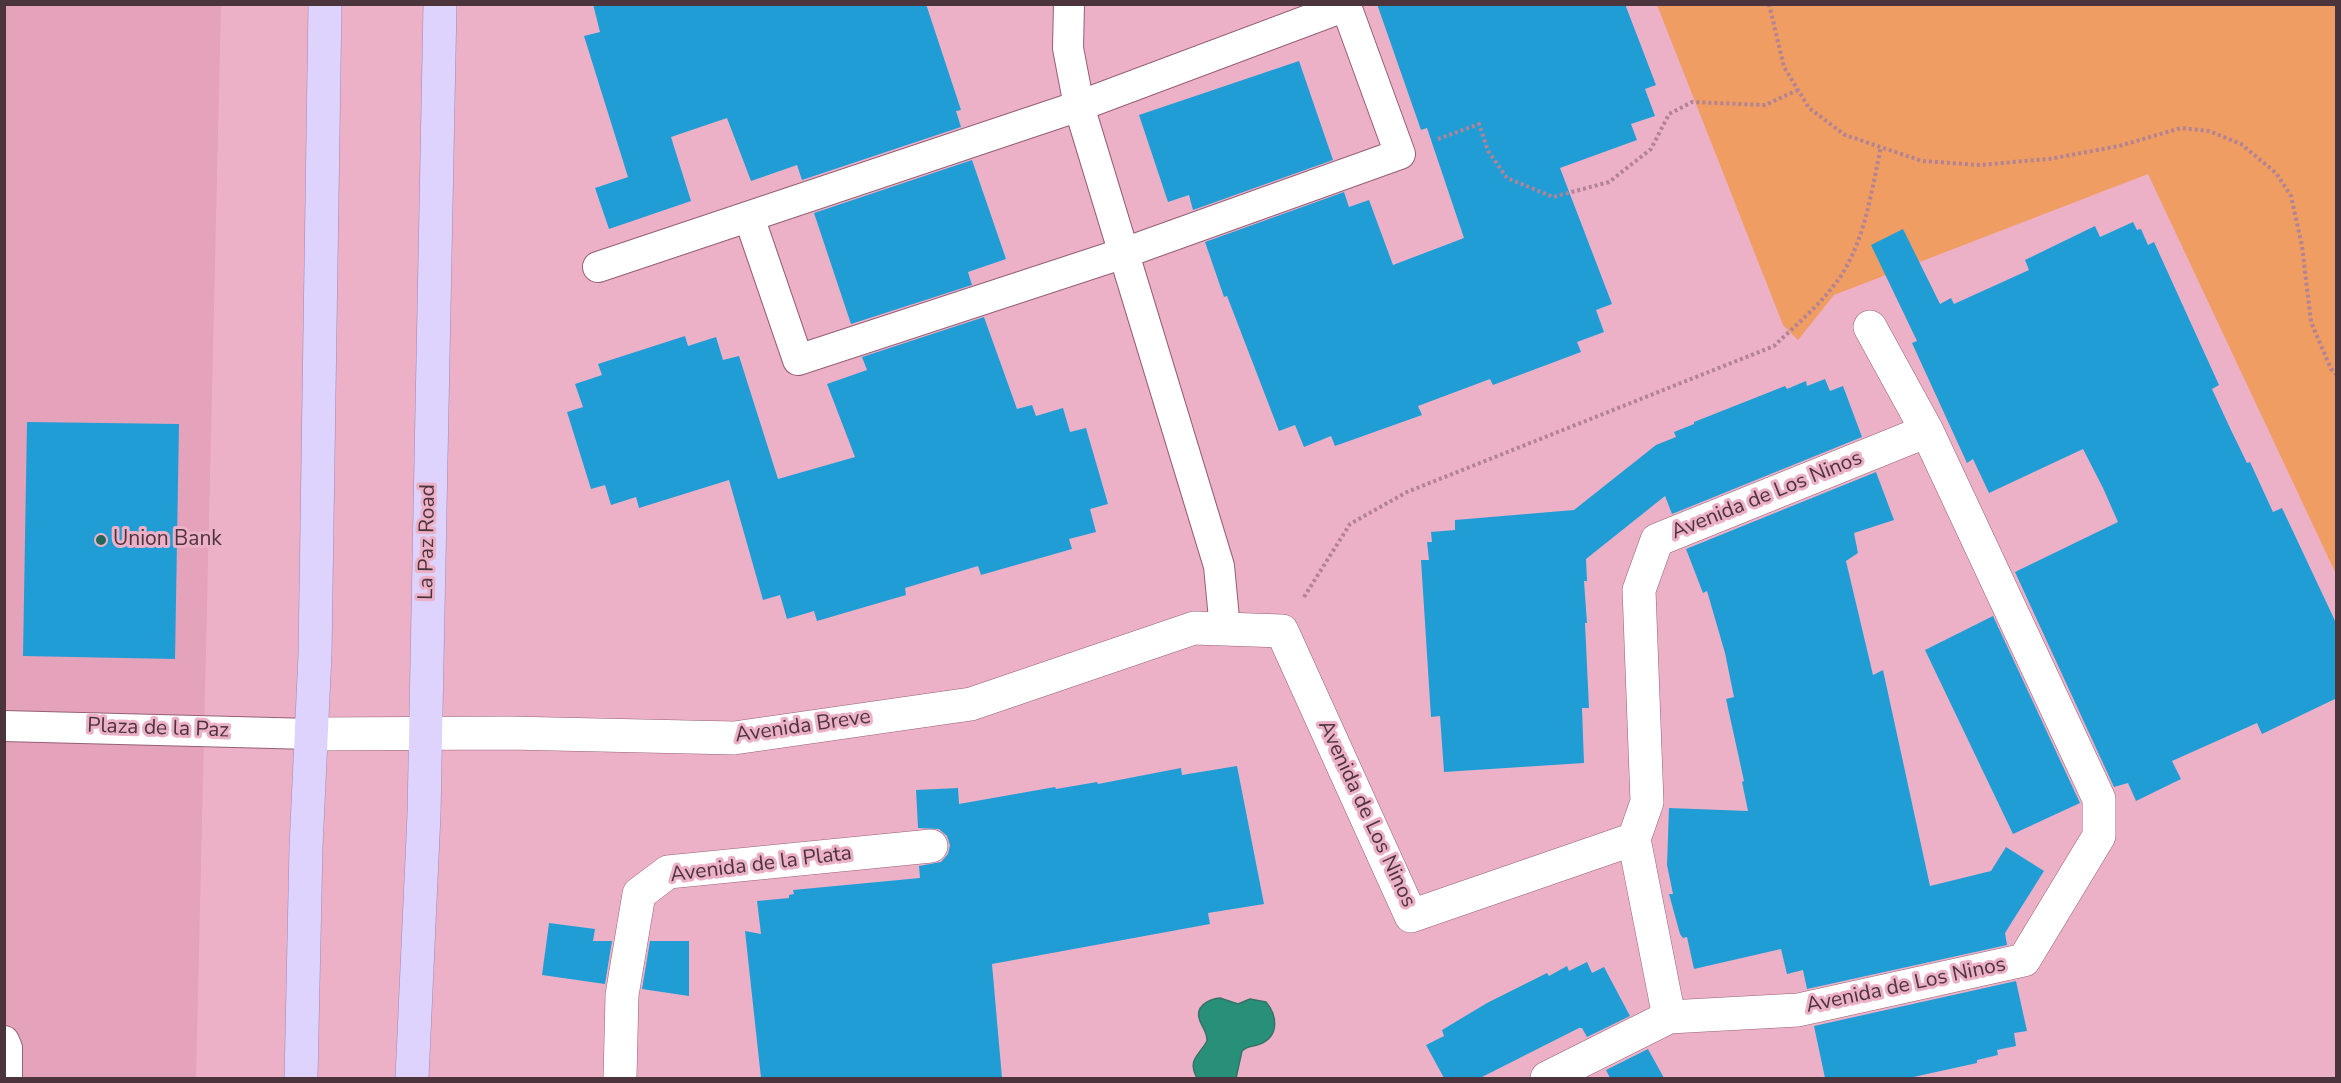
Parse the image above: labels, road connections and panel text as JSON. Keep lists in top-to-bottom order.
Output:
{
  "streets": {
    "main road": ["La Paz Road"],
    "street": ["Avenida de Los Ninos", "Avenida Breve", "Avenida de la Plata"],
    "lane": ["Plaza de la Paz"]
  },
  "crossings": [
    ["Avenida de Los Ninos", "Avenida Breve"],
    ["La Paz Road", "Avenida Breve"],
    ["Avenida Breve", "Plaza de la Paz"]
  ],
  "places": ["Union Bank"]
}
